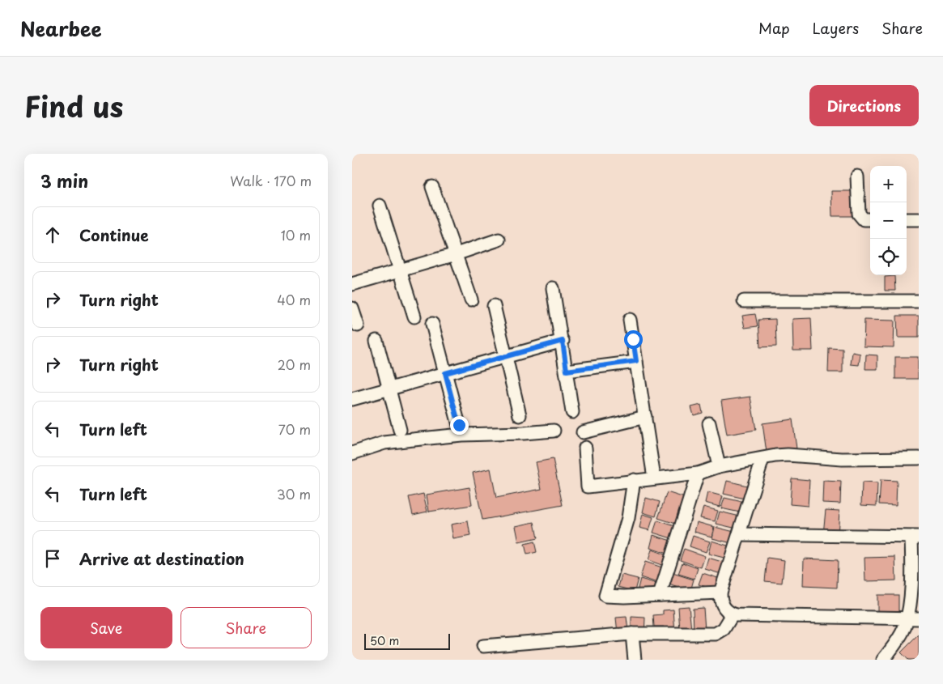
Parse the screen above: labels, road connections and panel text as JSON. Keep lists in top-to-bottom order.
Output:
{
  "scale_bar": "50 m",
  "page": {
    "header": "Nearbee",
    "nav": ["Map", "Layers", "Share"],
    "title": "Find us",
    "buttons": [
      "Directions",
      ["Save", "Share"]
    ],
    "heading": ["3 min", "Walk · 170 m"],
    "map_buttons": ["+", "−"],
    "list": [
      ["Continue", "10 m"],
      ["Turn right", "40 m"],
      ["Turn right", "20 m"],
      ["Turn left", "70 m"],
      ["Turn left", "30 m"],
      "Arrive at destination"
    ],
    "scale": "50 m"
  }
}
